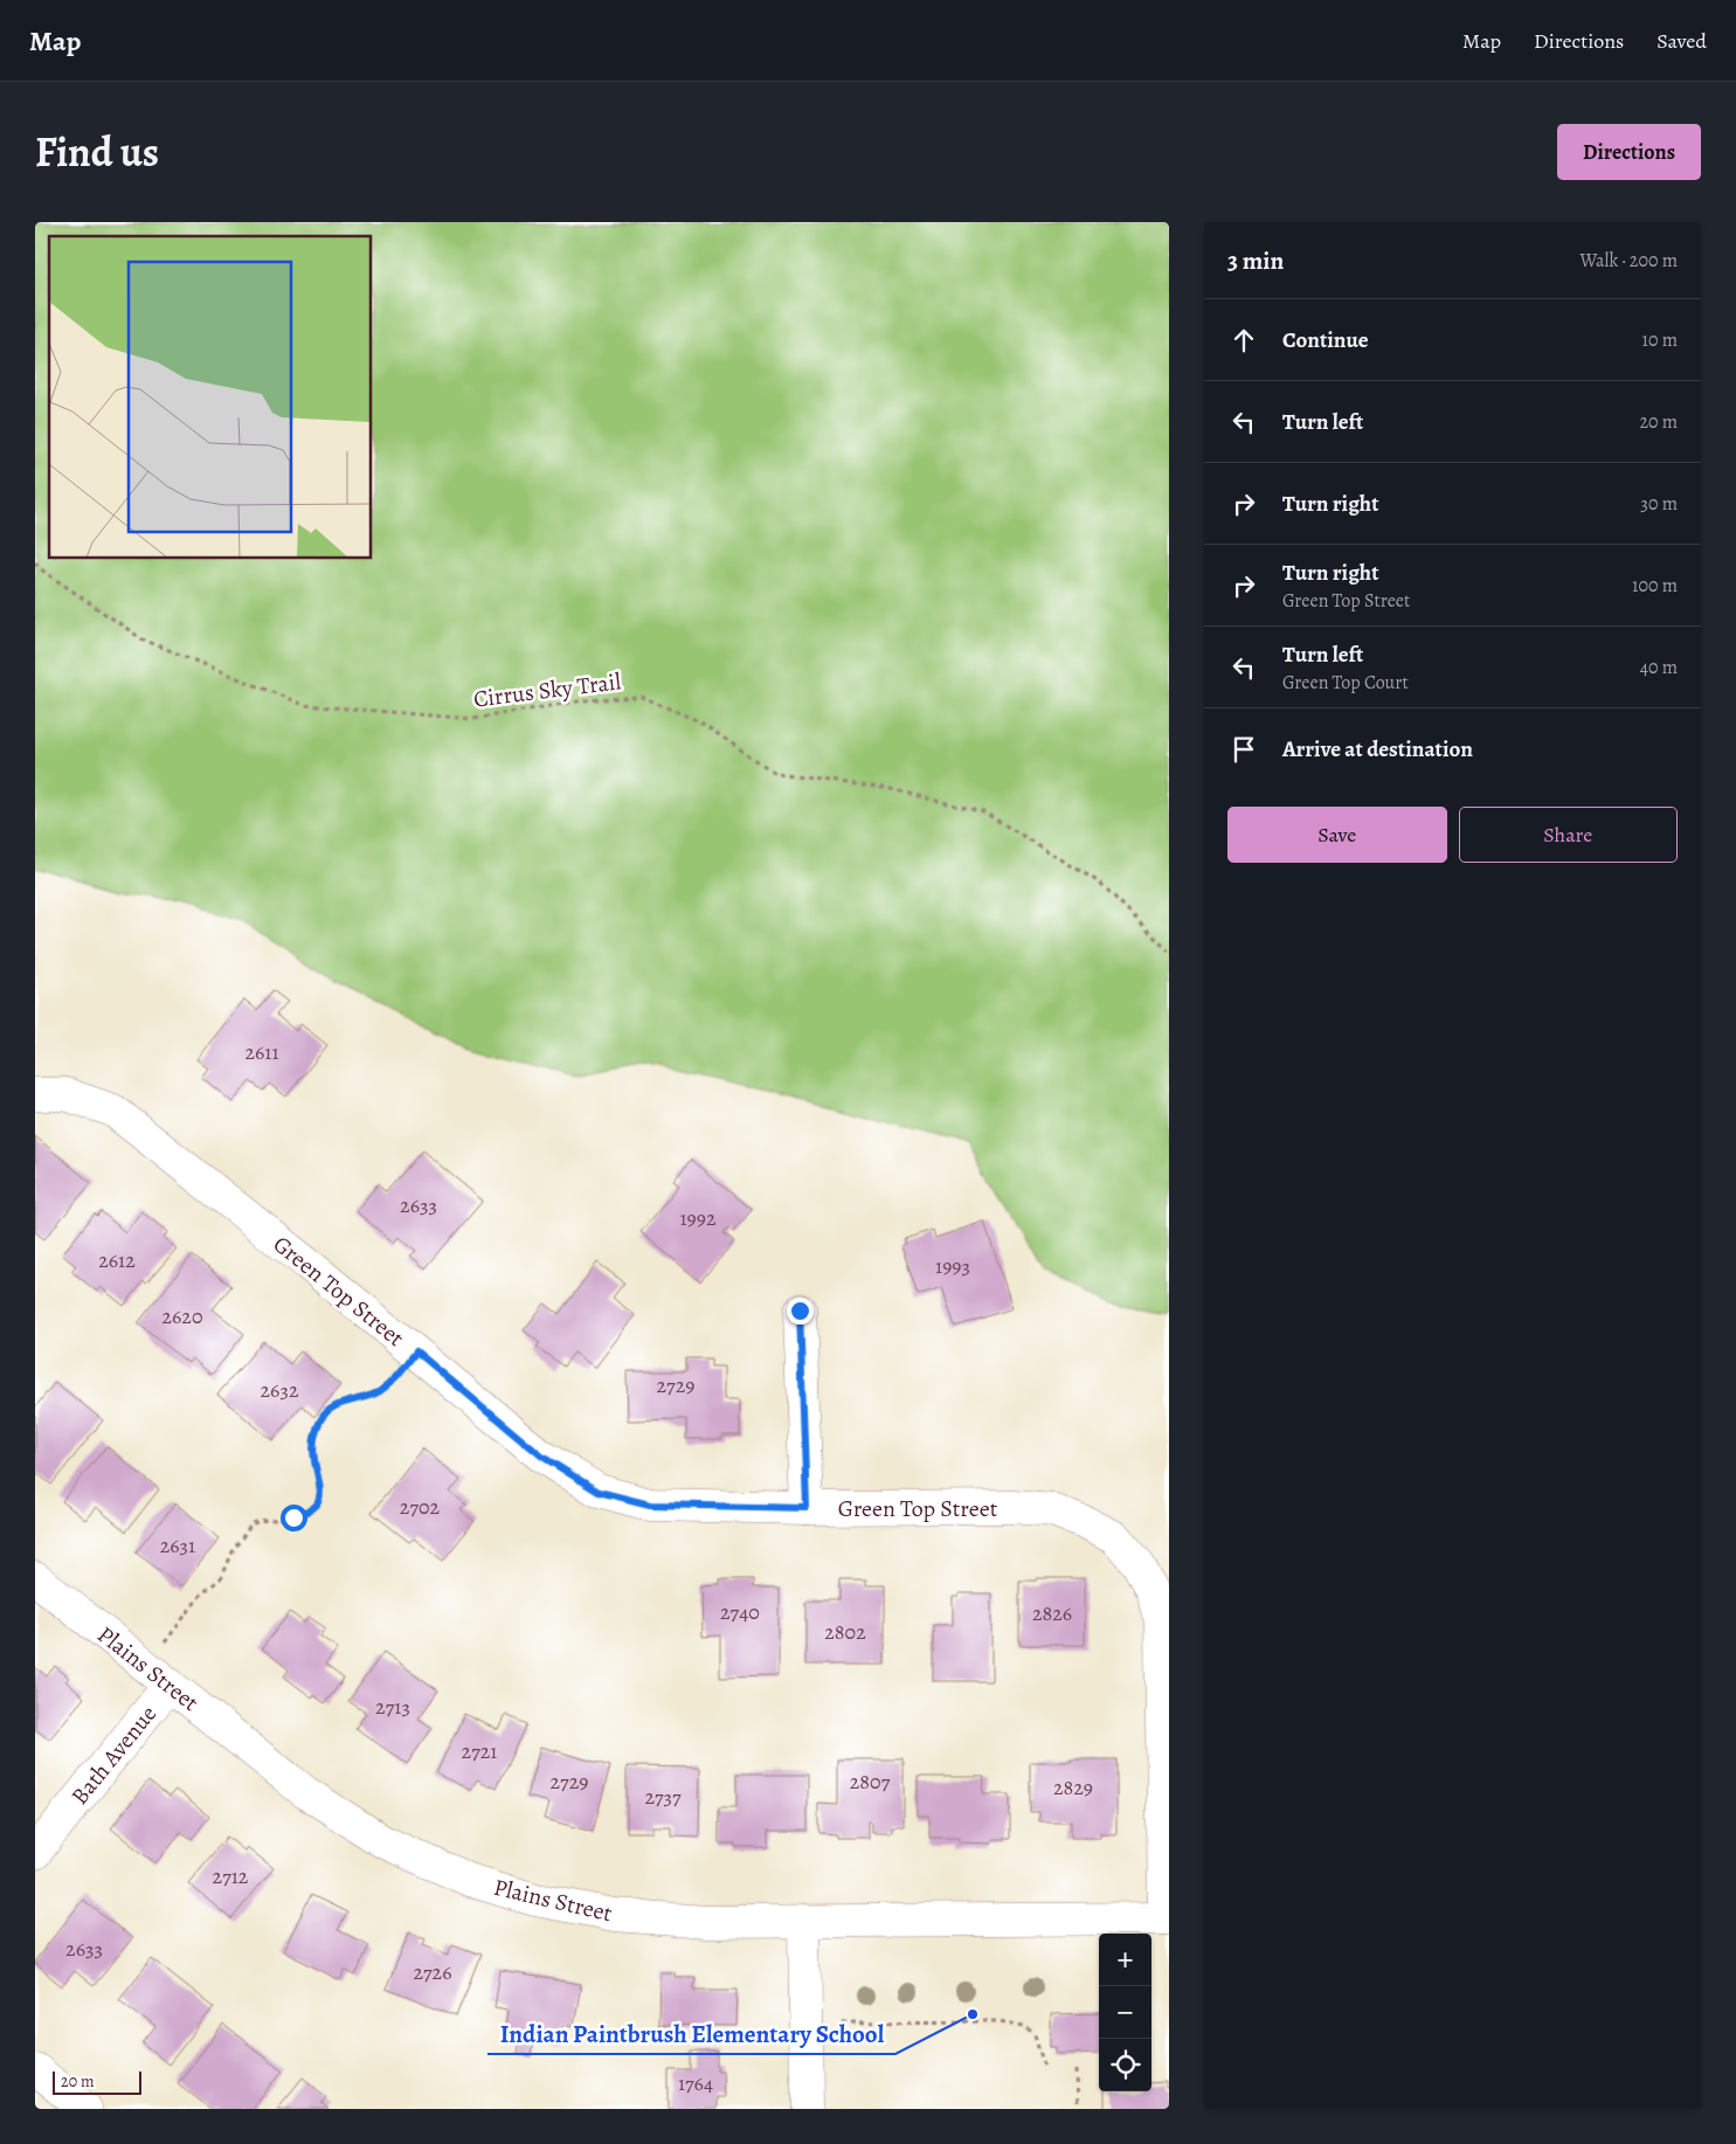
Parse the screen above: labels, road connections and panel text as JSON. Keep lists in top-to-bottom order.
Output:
{
  "streets": {
    "street": ["Green Top Street", "Plains Street", "Bath Avenue"],
    "path": ["Cirrus Sky Trail"]
  },
  "crossings": [
    ["Green Top Street", "Plains Street"],
    ["Plains Street", "Bath Avenue"]
  ],
  "places": ["Indian Paintbrush Elementary School"],
  "house_numbers": [
    "2611",
    "2633",
    "1992",
    "2612",
    "1993",
    "2620",
    "2729",
    "2632",
    "2702",
    "2631",
    "2740",
    "2826",
    "2802",
    "2713",
    "2721",
    "2729",
    "2807",
    "2829",
    "2737",
    "2712",
    "2633",
    "2726",
    "1764"
  ],
  "scale_bar": "20 m",
  "page": {
    "header": "Map",
    "nav": ["Map", "Directions", "Saved"],
    "title": "Find us",
    "buttons": [
      "Directions",
      ["Save", "Share"]
    ],
    "heading": ["3 min", "Walk · 200 m"],
    "list": [
      ["Continue", "10 m"],
      ["Turn left", "20 m"],
      ["Turn right", "30 m"],
      ["Turn right", "Green Top Street", "100 m"],
      ["Turn left", "Green Top Court", "40 m"],
      "Arrive at destination"
    ],
    "map_buttons": ["+", "−"],
    "scale": "20 m"
  }
}
